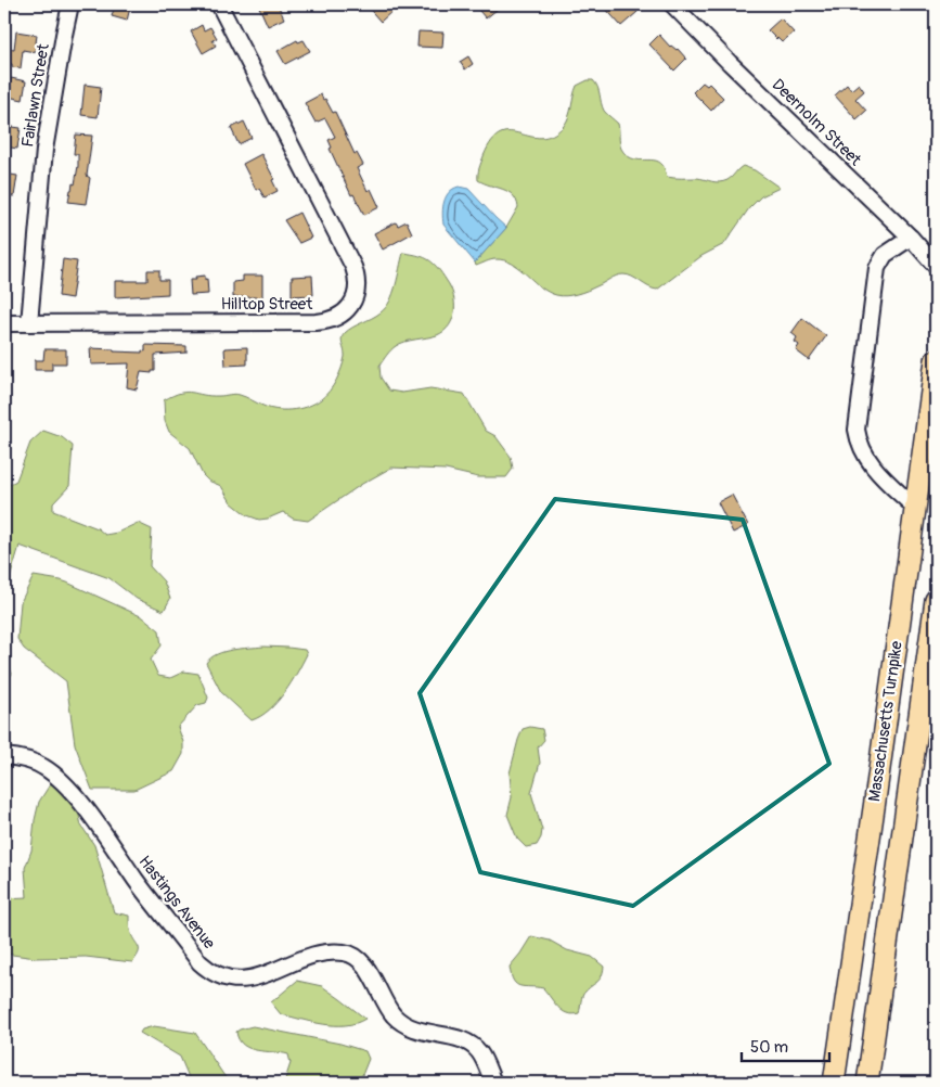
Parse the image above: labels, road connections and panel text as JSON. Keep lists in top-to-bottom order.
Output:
{
  "streets": {
    "highway": ["Massachusetts Turnpike"],
    "street": [
      "Fairlawn Street",
      "Deernolm Street",
      "Hilltop Street",
      "Hastings Avenue"
    ]
  },
  "crossings": [
    ["Fairlawn Street", "Hilltop Street"]
  ],
  "scale_bar": "50 m"
}
